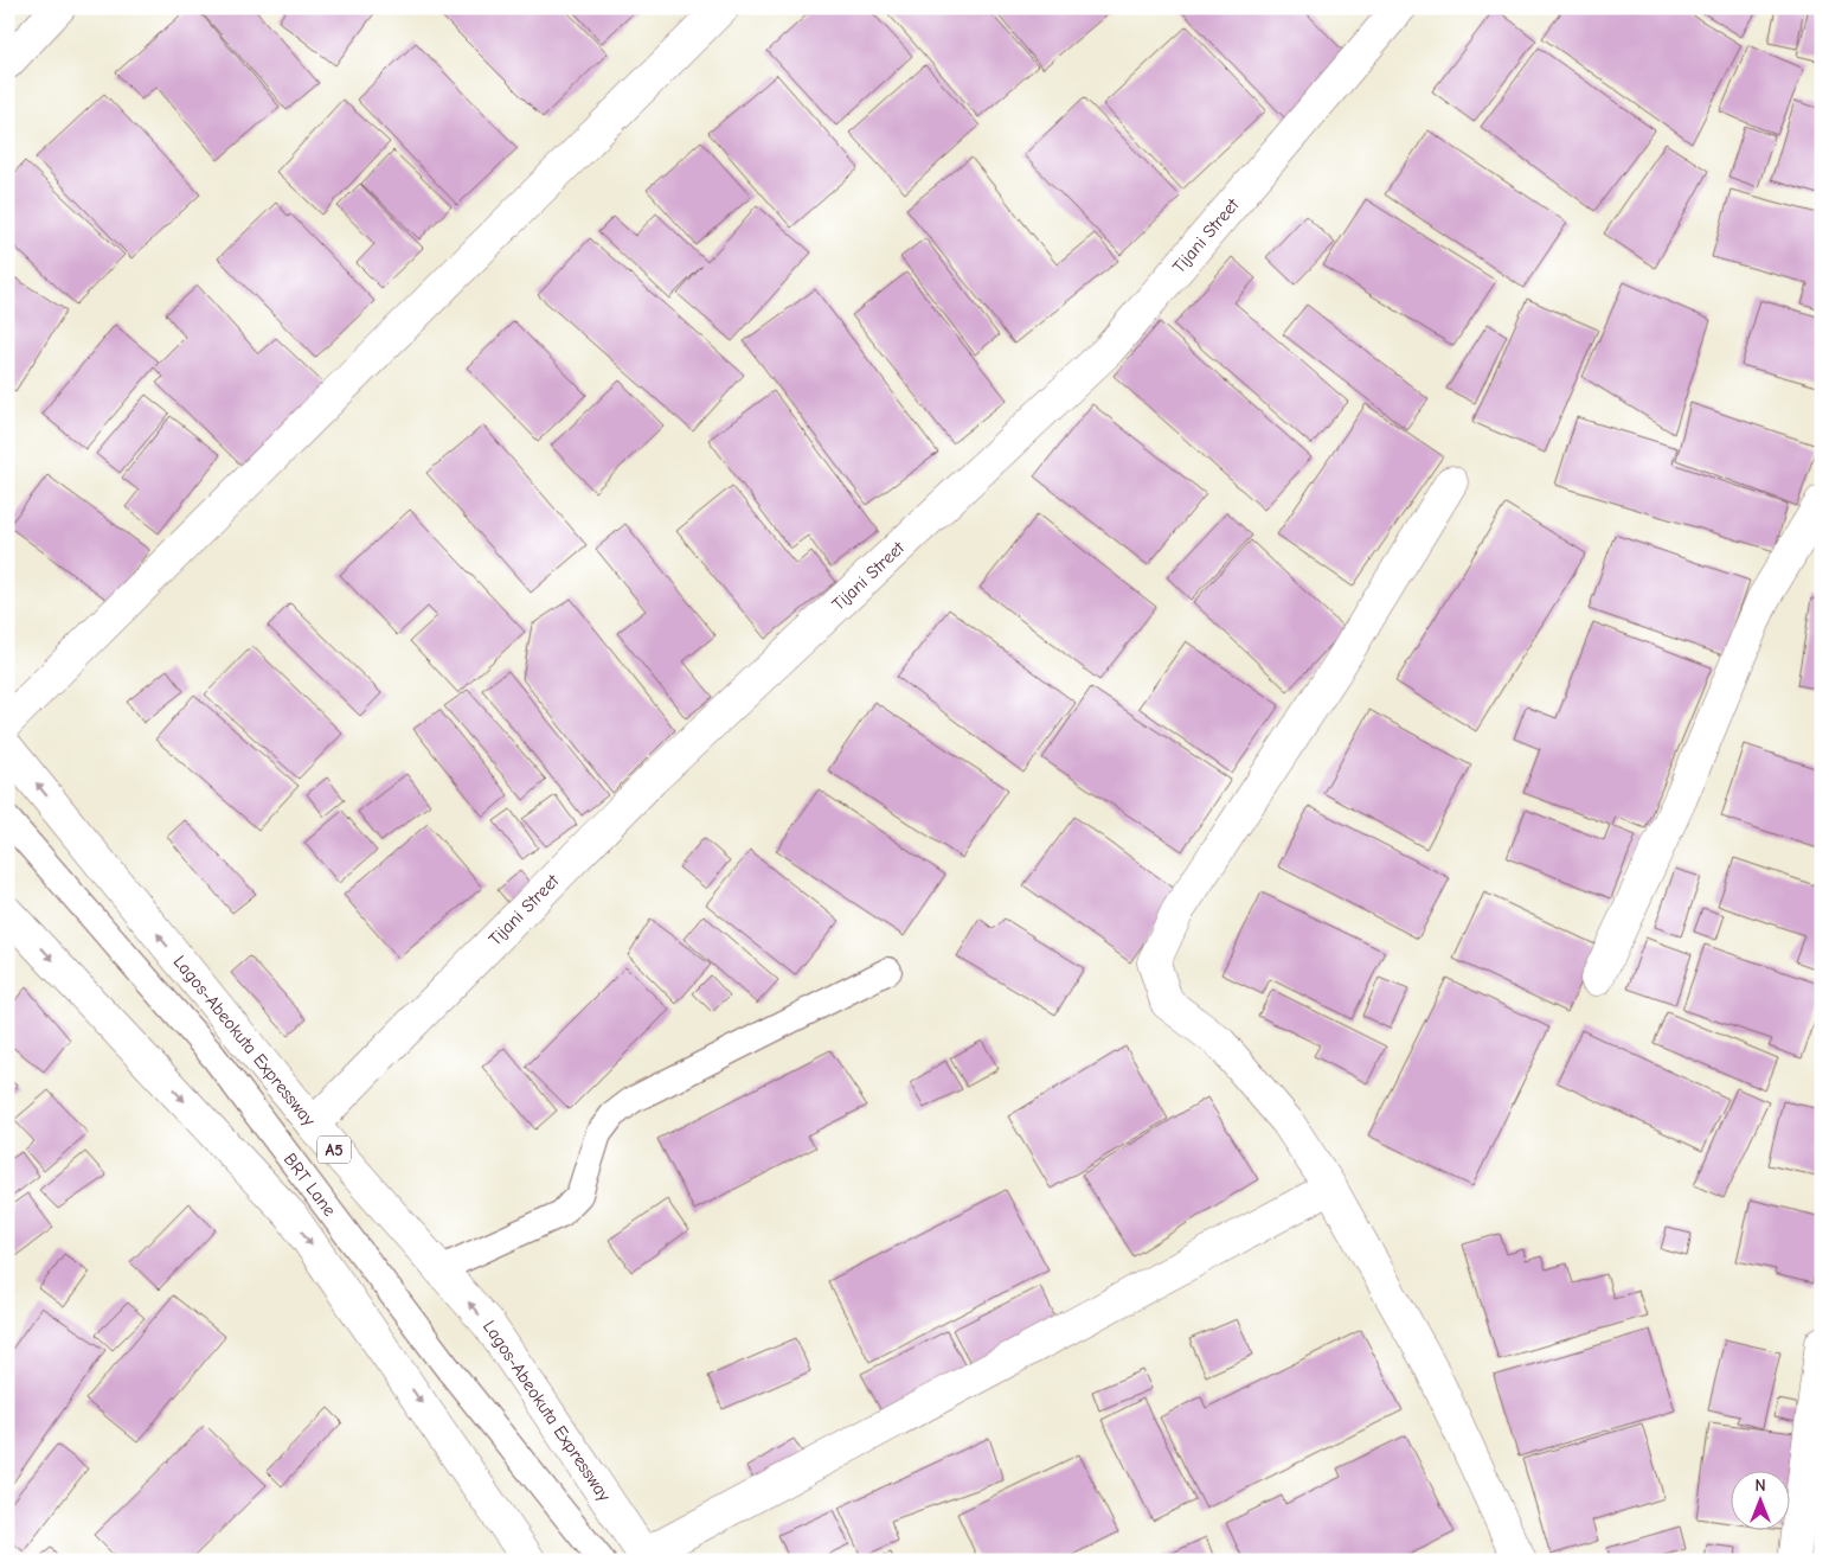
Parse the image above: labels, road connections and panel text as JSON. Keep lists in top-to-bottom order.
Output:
{
  "streets": {
    "main road": ["Tijani Street", "Lagos-Abeokuta Expressway", "A5"],
    "lane": ["BRT Lane"]
  },
  "crossings": [
    ["Tijani Street", "Lagos-Abeokuta Expressway"]
  ],
  "north": "top"
}
